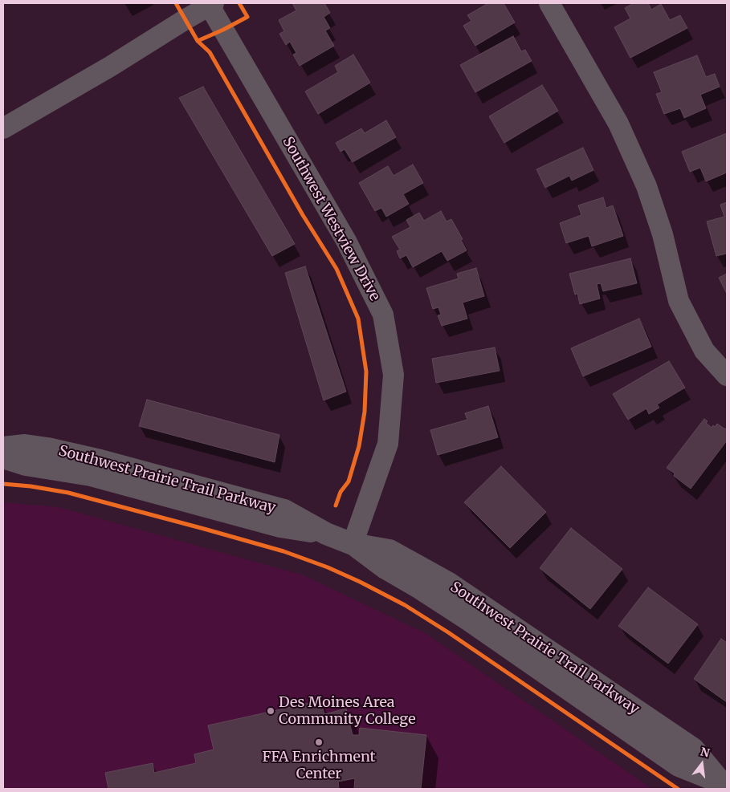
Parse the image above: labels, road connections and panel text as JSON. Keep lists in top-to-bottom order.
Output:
{
  "streets": {
    "street": ["Southwest Westview Drive", "Southwest Prairie Trail Parkway"]
  },
  "crossings": [
    ["Southwest Westview Drive", "Southwest Prairie Trail Parkway"]
  ],
  "places": ["Des Moines Area Community College", "FFA Enrichment Center"],
  "north": "top"
}
